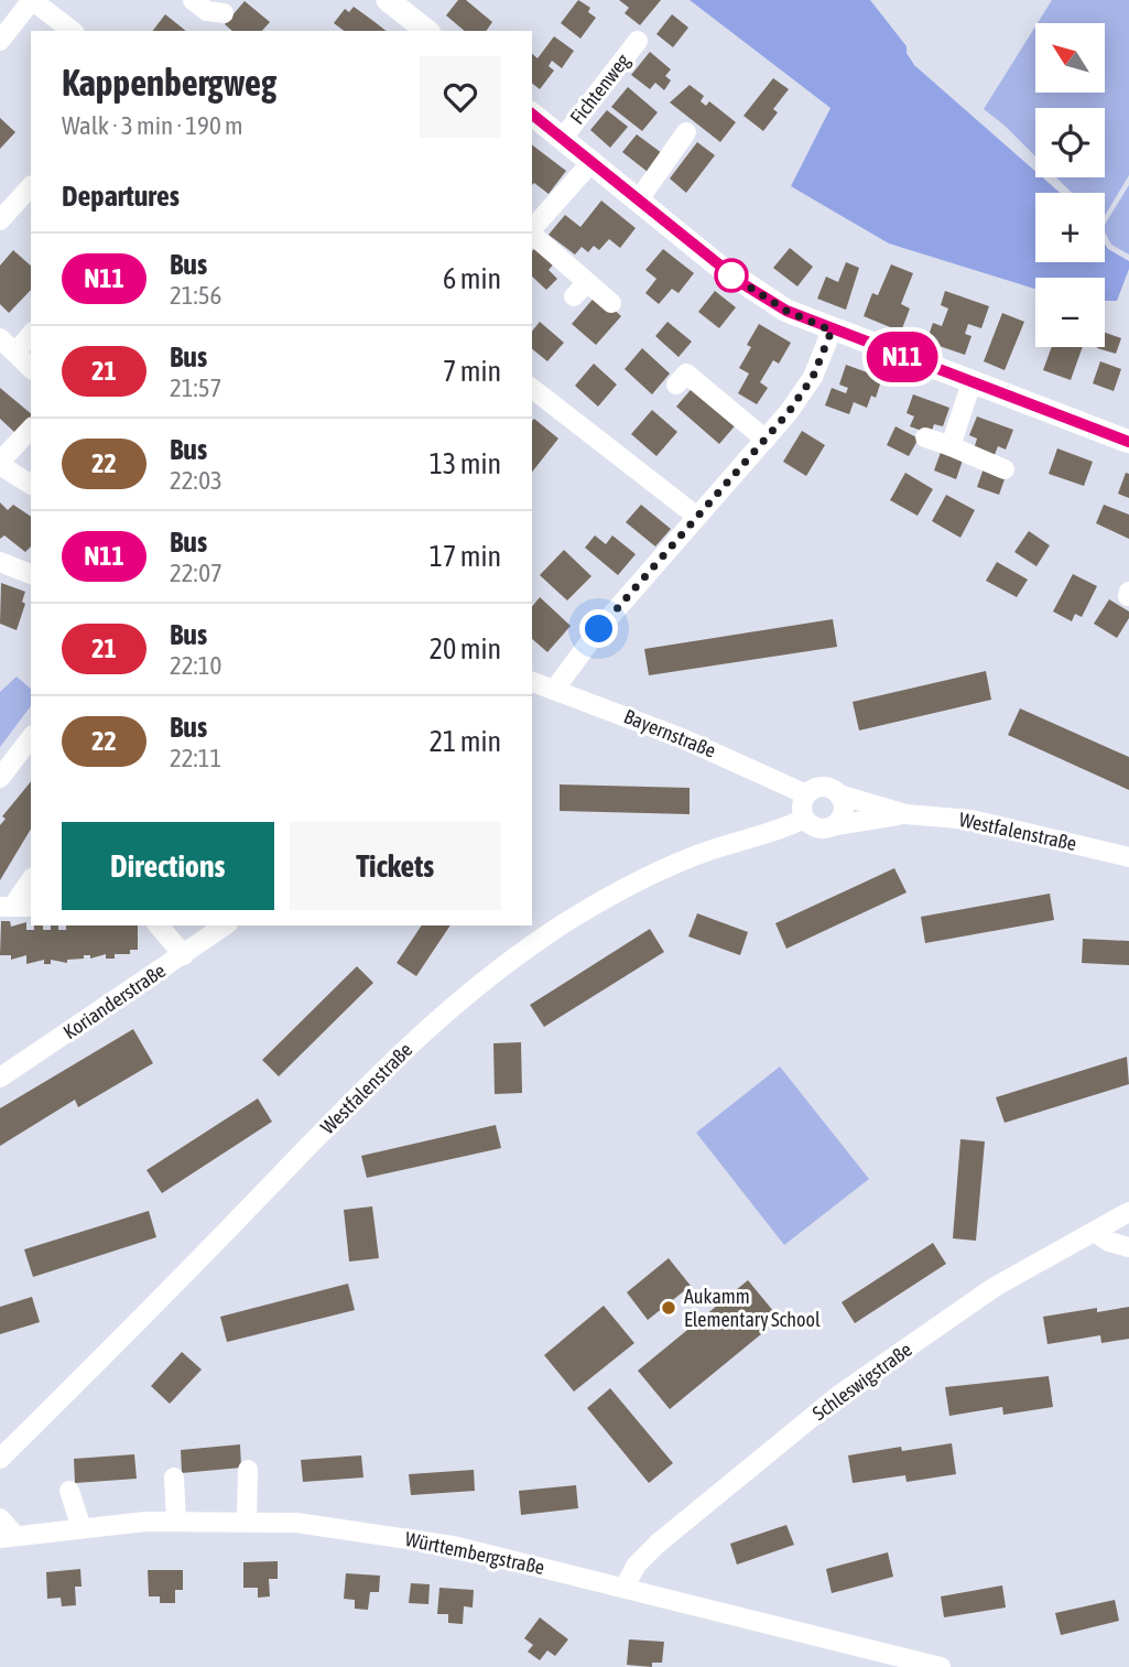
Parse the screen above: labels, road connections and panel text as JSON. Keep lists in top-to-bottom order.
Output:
{
  "streets": {
    "street": [
      "Fichtenweg",
      "Bayernstraße",
      "Westfalenstraße",
      "Korianderstraße",
      "Schleswigstraße",
      "Württembergstraße"
    ]
  },
  "crossings": [
    ["Bayernstraße", "Westfalenstraße"],
    ["Schleswigstraße", "Württembergstraße"]
  ],
  "places": ["Aukamm Elementary School"],
  "lines": ["bus line N11"],
  "north": "top left",
  "page": {
    "on_map": "N11",
    "map_buttons": ["+", "−"],
    "heading": [
      ["Kappenbergweg", "Walk · 3 min · 190 m"],
      "Departures"
    ],
    "list": [
      {
        "mark": "N11",
        "name": "Bus",
        "note": "21:56",
        "value": "6 min"
      },
      {
        "mark": "21",
        "name": "Bus",
        "note": "21:57",
        "value": "7 min"
      },
      {
        "mark": "22",
        "name": "Bus",
        "note": "22:03",
        "value": "13 min"
      },
      {
        "mark": "N11",
        "name": "Bus",
        "note": "22:07",
        "value": "17 min"
      },
      {
        "mark": "21",
        "name": "Bus",
        "note": "22:10",
        "value": "20 min"
      },
      {
        "mark": "22",
        "name": "Bus",
        "note": "22:11",
        "value": "21 min"
      }
    ],
    "buttons": ["Directions", "Tickets"]
  }
}
